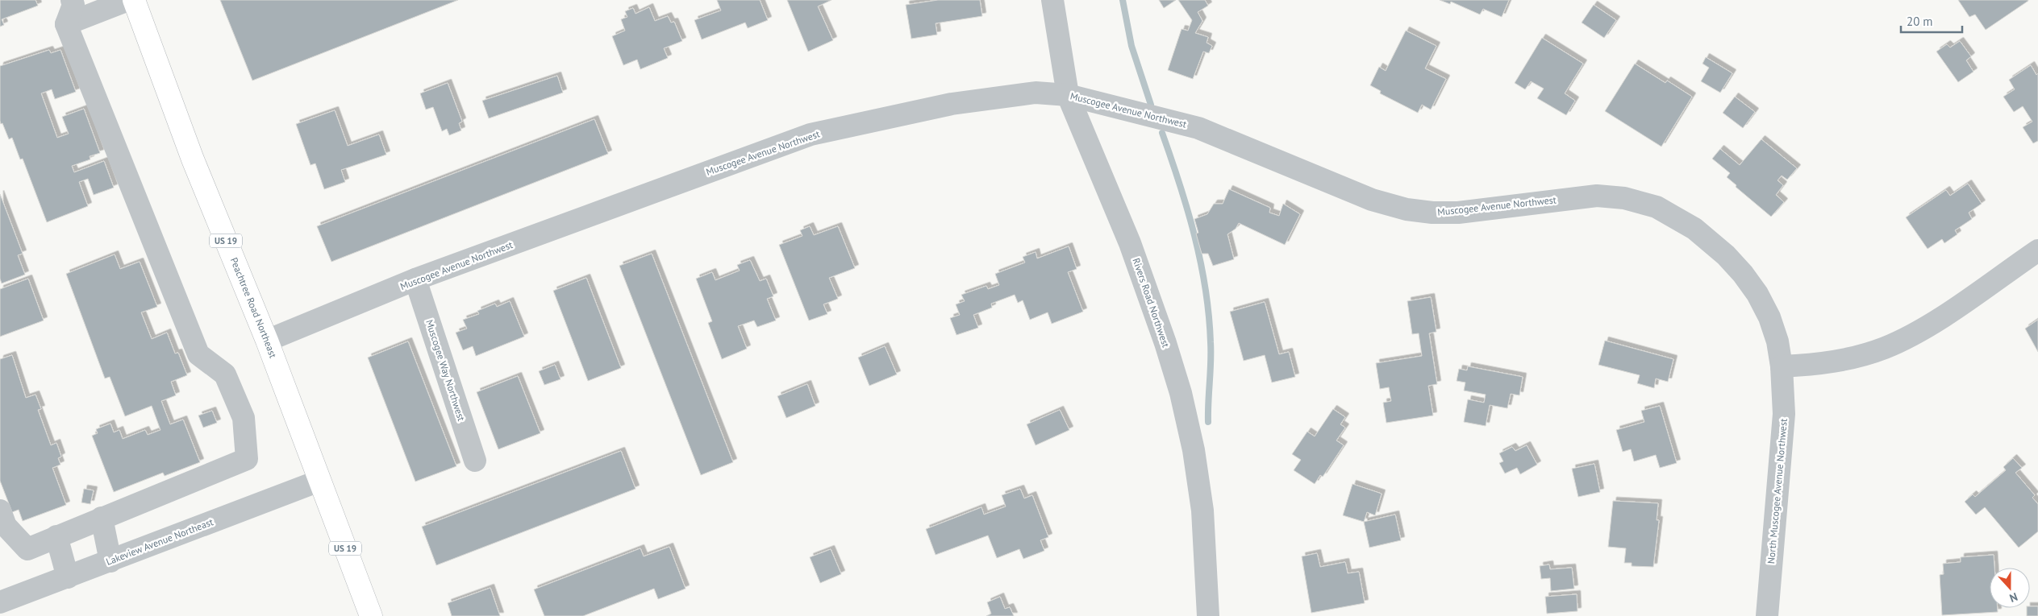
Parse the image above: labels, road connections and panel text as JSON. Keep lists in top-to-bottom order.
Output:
{
  "streets": {
    "highway": ["US 19", "Peachtree Road Northeast"],
    "street": [
      "Muscogee Avenue Northwest",
      "Rivers Road Northwest",
      "Muscogee Way Northwest",
      "North Muscogee Avenue Northwest",
      "Lakeview Avenue Northeast"
    ]
  },
  "crossings": [
    ["Muscogee Avenue Northwest", "Rivers Road Northwest"],
    ["Muscogee Avenue Northwest", "Peachtree Road Northeast"],
    ["Muscogee Avenue Northwest", "Muscogee Way Northwest"],
    ["Muscogee Avenue Northwest", "North Muscogee Avenue Northwest"],
    ["Peachtree Road Northeast", "Lakeview Avenue Northeast"]
  ],
  "scale_bar": "20 m",
  "north": "bottom"
}
